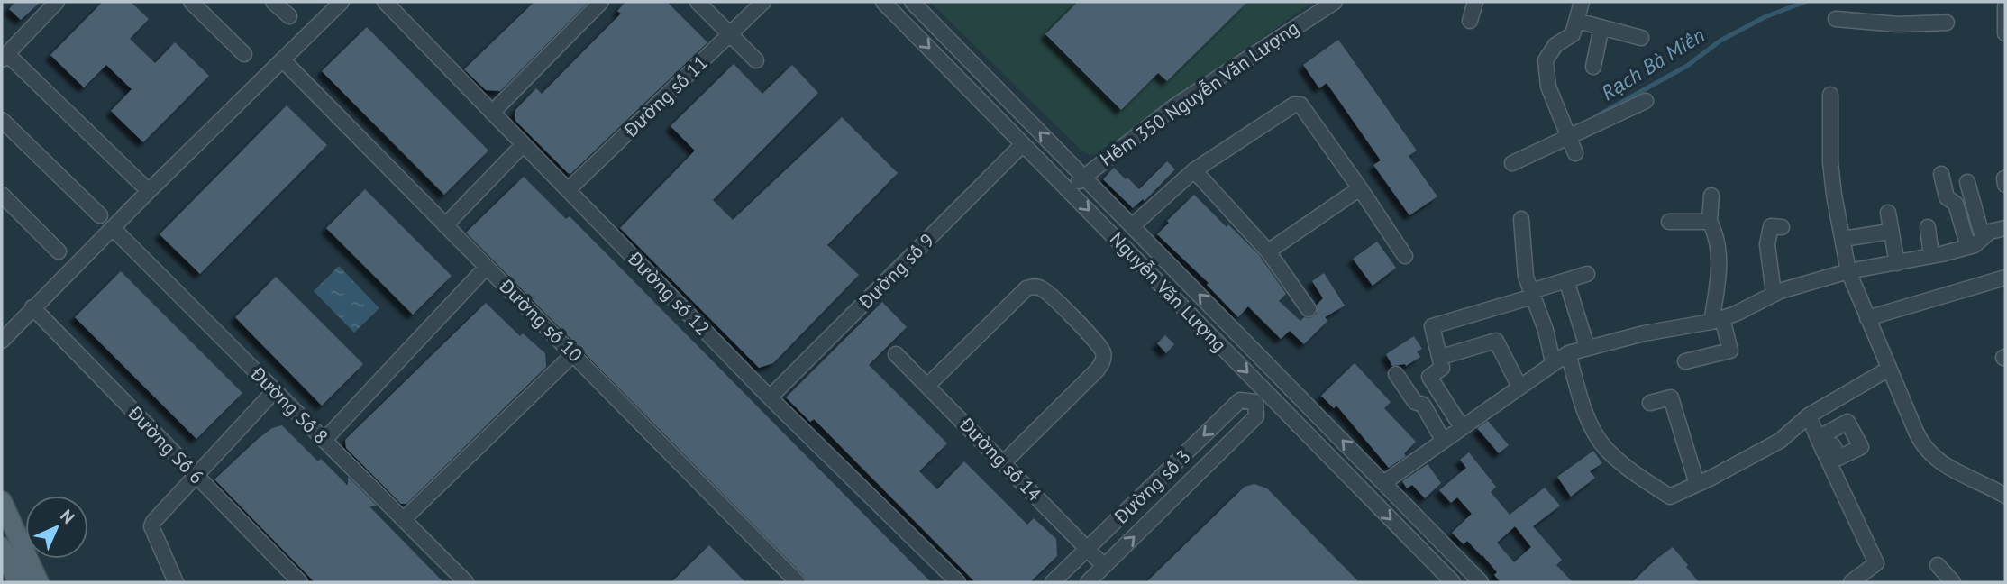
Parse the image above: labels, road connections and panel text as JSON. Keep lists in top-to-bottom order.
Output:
{
  "streets": {
    "street": [
      "Hẻm 350 Nguyễn Văn Lượng",
      "Đường số 11",
      "Đường số 9",
      "Nguyễn Văn Lượng",
      "Đường số 12",
      "Đường số 10",
      "Đường Số 8",
      "Đường Số 6",
      "Đường số 14",
      "Đường số 3"
    ]
  },
  "crossings": [
    ["Hẻm 350 Nguyễn Văn Lượng", "Nguyễn Văn Lượng"],
    ["Đường số 11", "Đường số 12"],
    ["Đường số 9", "Nguyễn Văn Lượng"],
    ["Đường số 9", "Đường số 12"],
    ["Nguyễn Văn Lượng", "Đường số 3"],
    ["Đường số 14", "Đường số 3"]
  ],
  "water": ["Rạch Bà Miên"],
  "north": "top right"
}
